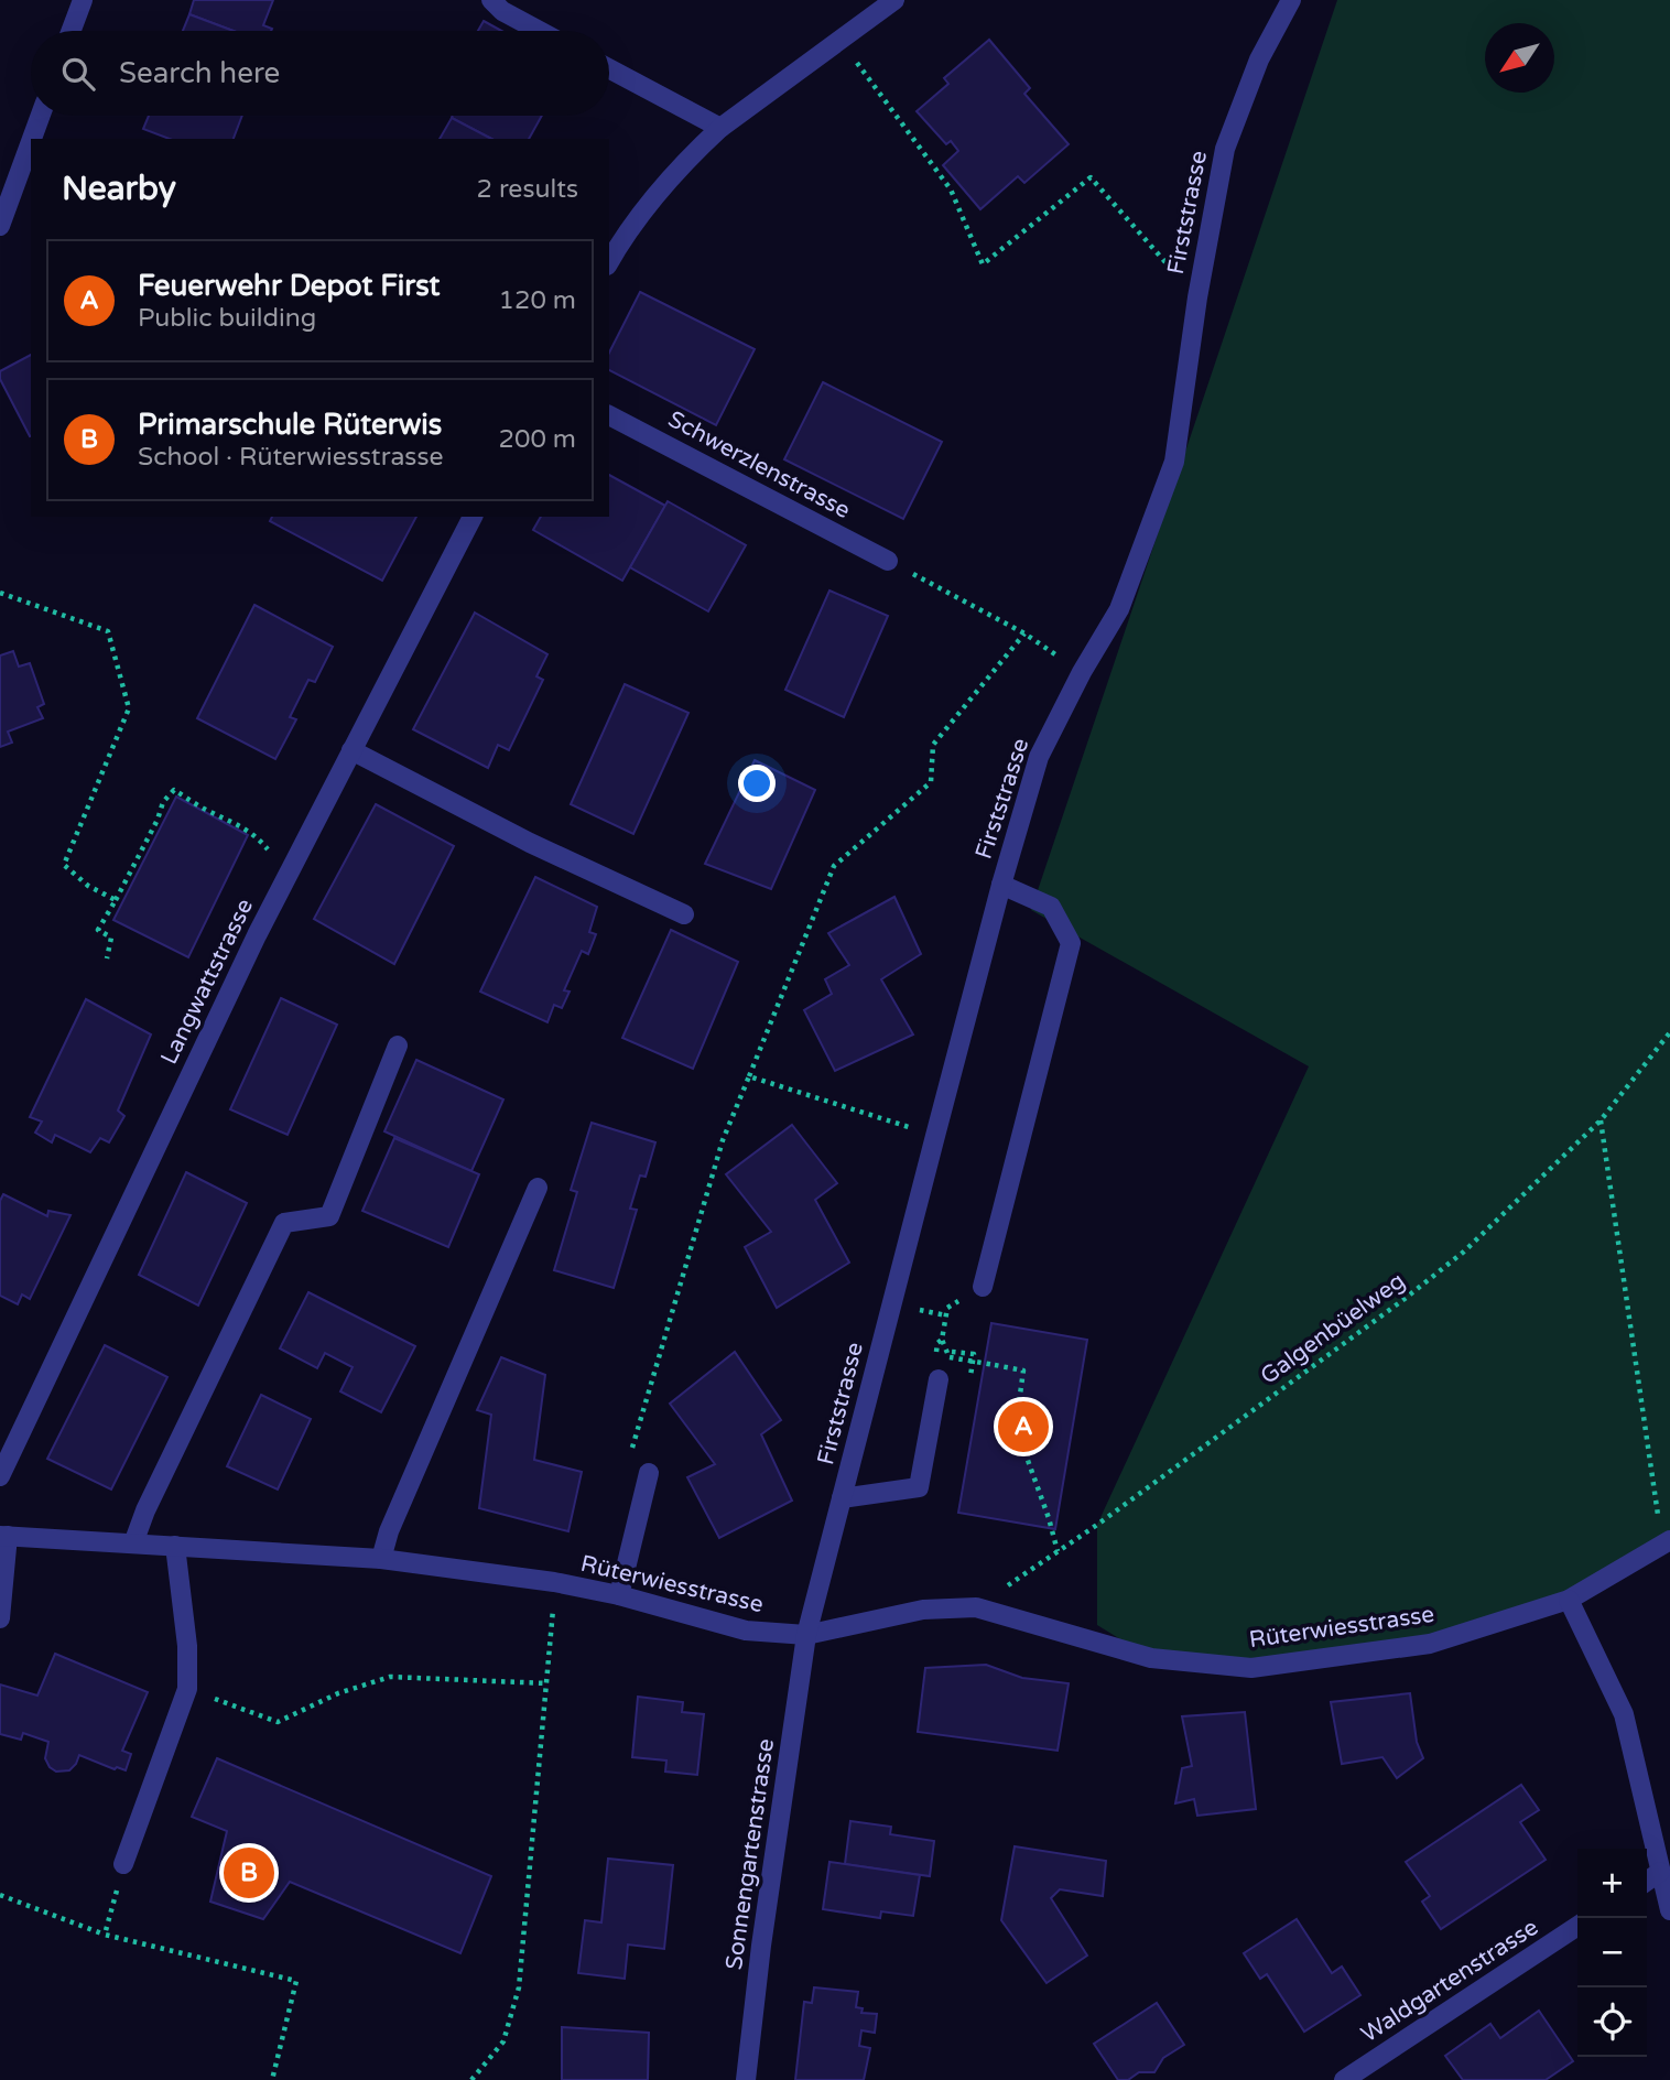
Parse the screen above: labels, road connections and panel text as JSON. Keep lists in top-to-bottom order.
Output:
{
  "streets": {
    "street": [
      "Firststrasse",
      "Schwerzlenstrasse",
      "Langwattstrasse",
      "Rüterwiesstrasse",
      "Sonnengartenstrasse",
      "Waldgartenstrasse"
    ],
    "path": ["Galgenbüelweg"]
  },
  "crossings": [
    ["Firststrasse", "Rüterwiesstrasse"],
    ["Firststrasse", "Sonnengartenstrasse"],
    ["Galgenbüelweg", "Rüterwiesstrasse"],
    ["Rüterwiesstrasse", "Sonnengartenstrasse"]
  ],
  "north": "bottom left",
  "page": {
    "search": "Search here",
    "heading": ["Nearby", "2 results"],
    "list": [
      {
        "mark": "A",
        "name": "Feuerwehr Depot First",
        "note": "Public building",
        "value": "120 m"
      },
      {
        "mark": "B",
        "name": "Primarschule Rüterwis",
        "note": "School · Rüterwiesstrasse",
        "value": "200 m"
      }
    ],
    "pins": ["A", "B"],
    "map_buttons": ["+", "−"]
  }
}
